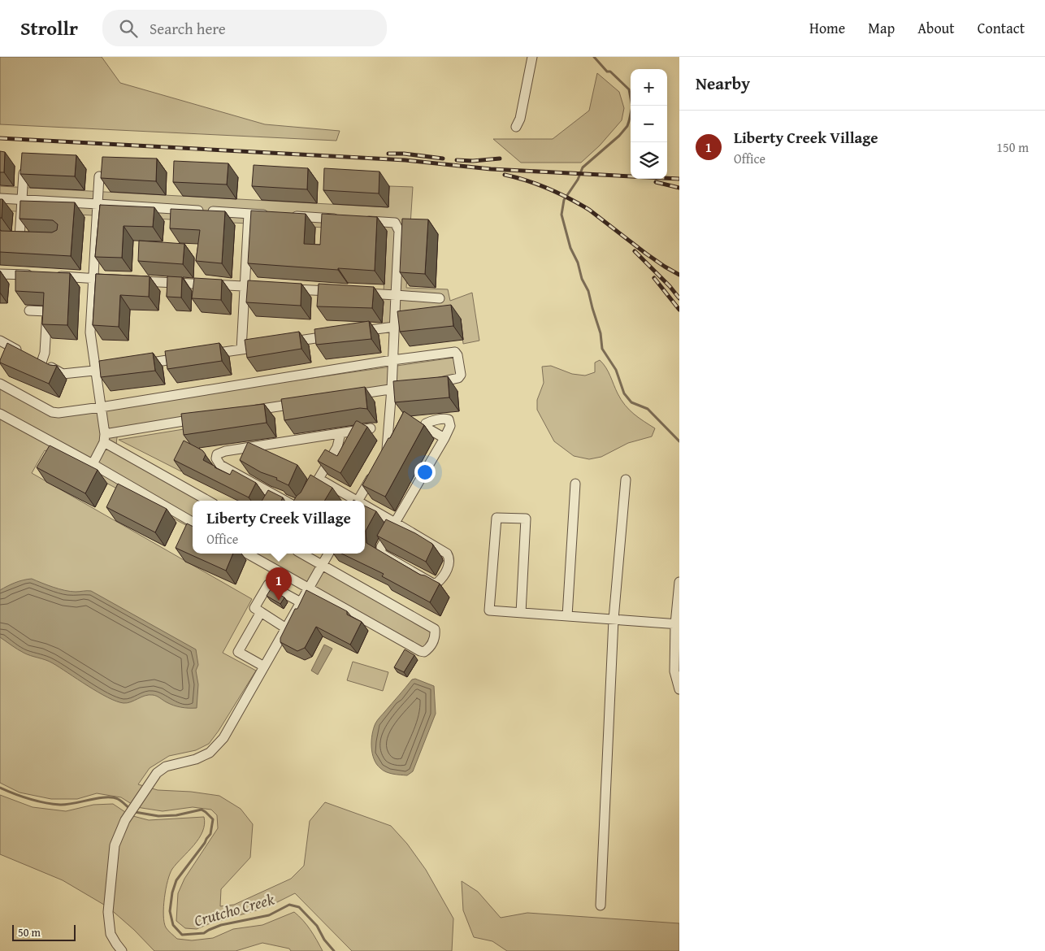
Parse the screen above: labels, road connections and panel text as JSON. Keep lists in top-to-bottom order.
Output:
{
  "water": ["Crutcho Creek"],
  "scale_bar": "50 m",
  "page": {
    "header": "Strollr",
    "search": "Search here",
    "nav": [
      "Home",
      "Map",
      "About",
      "Contact"
    ],
    "heading": "Nearby",
    "map_buttons": ["+", "−"],
    "list": [
      {
        "mark": "1",
        "name": "Liberty Creek Village",
        "note": "Office",
        "value": "150 m"
      }
    ],
    "popup": ["Liberty Creek Village", "Office"],
    "pins": "1",
    "scale": "50 m"
  }
}
